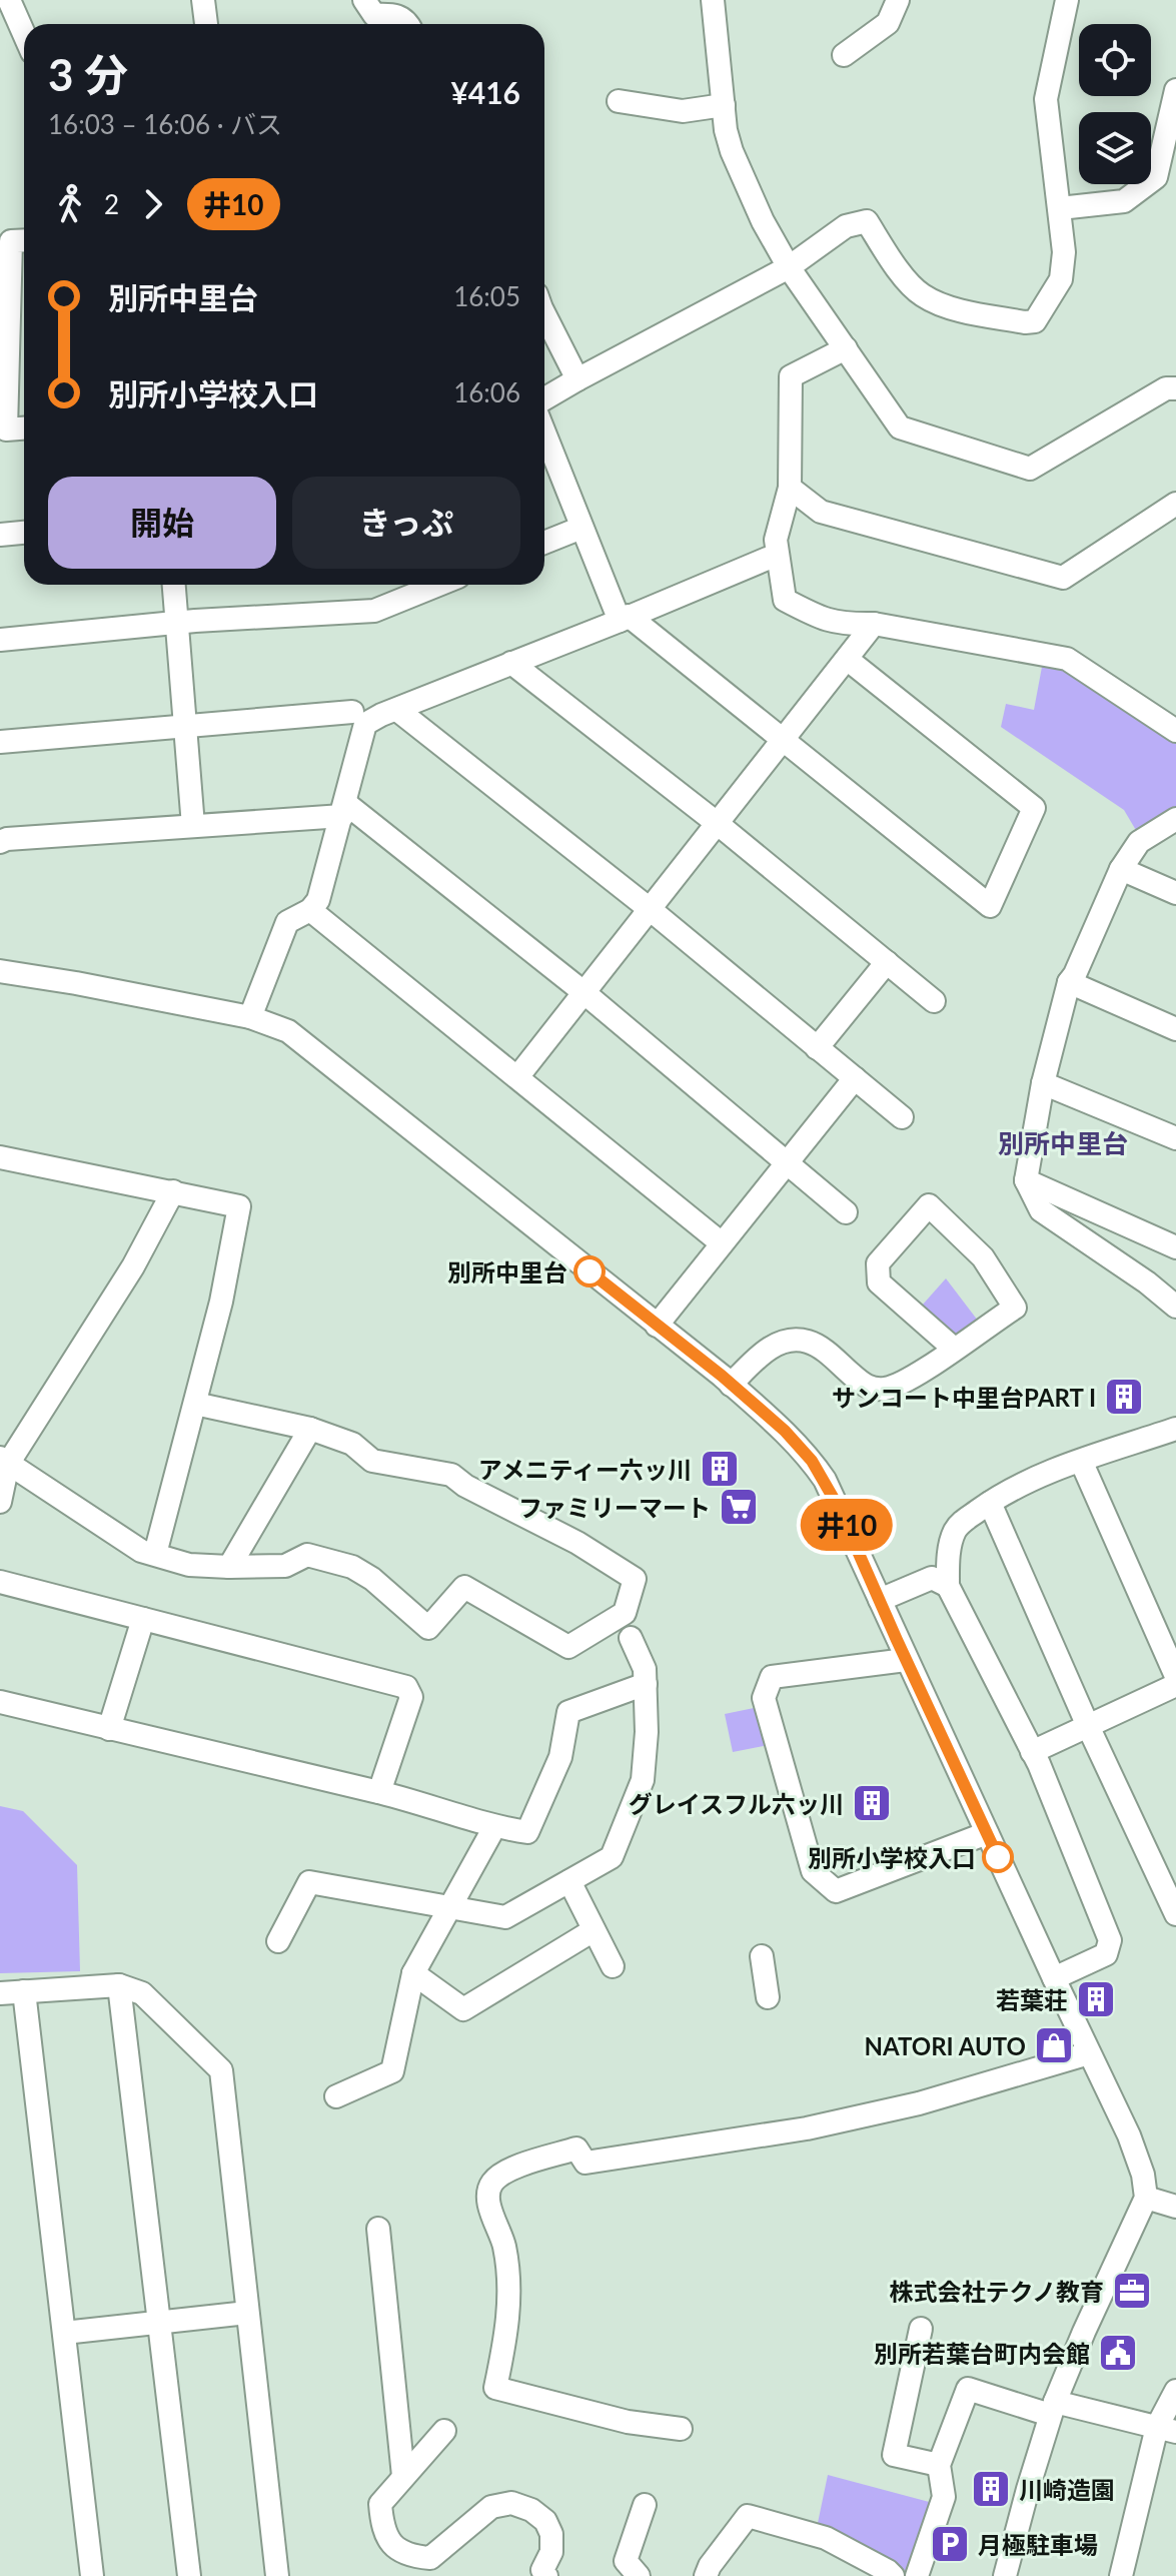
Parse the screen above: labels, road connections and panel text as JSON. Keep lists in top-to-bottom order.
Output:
{
  "districts": ["別所中里台"],
  "places": {
    "other": ["別所中里台", "別所小学校入口"],
    "building": [
      "サンコート中里台PART I",
      "アメニティー六ッ川",
      "グレイスフル六ッ川",
      "若葉荘",
      "川崎造園"
    ],
    "supermarket": ["ファミリーマート"],
    "shop": ["NATORI AUTO"],
    "office": ["株式会社テクノ教育"],
    "public building": ["別所若葉台町内会館"],
    "parking": ["月極駐車場"]
  },
  "lines": ["bus line 井10"],
  "page": {
    "on_map": "井10",
    "heading": ["3 分", "16:03 – 16:06 · バス", "¥416"],
    "legs": ["2", "井10"],
    "list": [
      {
        "name": "別所中里台",
        "value": "16:05"
      },
      {
        "name": "別所小学校入口",
        "value": "16:06"
      }
    ],
    "buttons": ["開始", "きっぷ"]
  }
}
